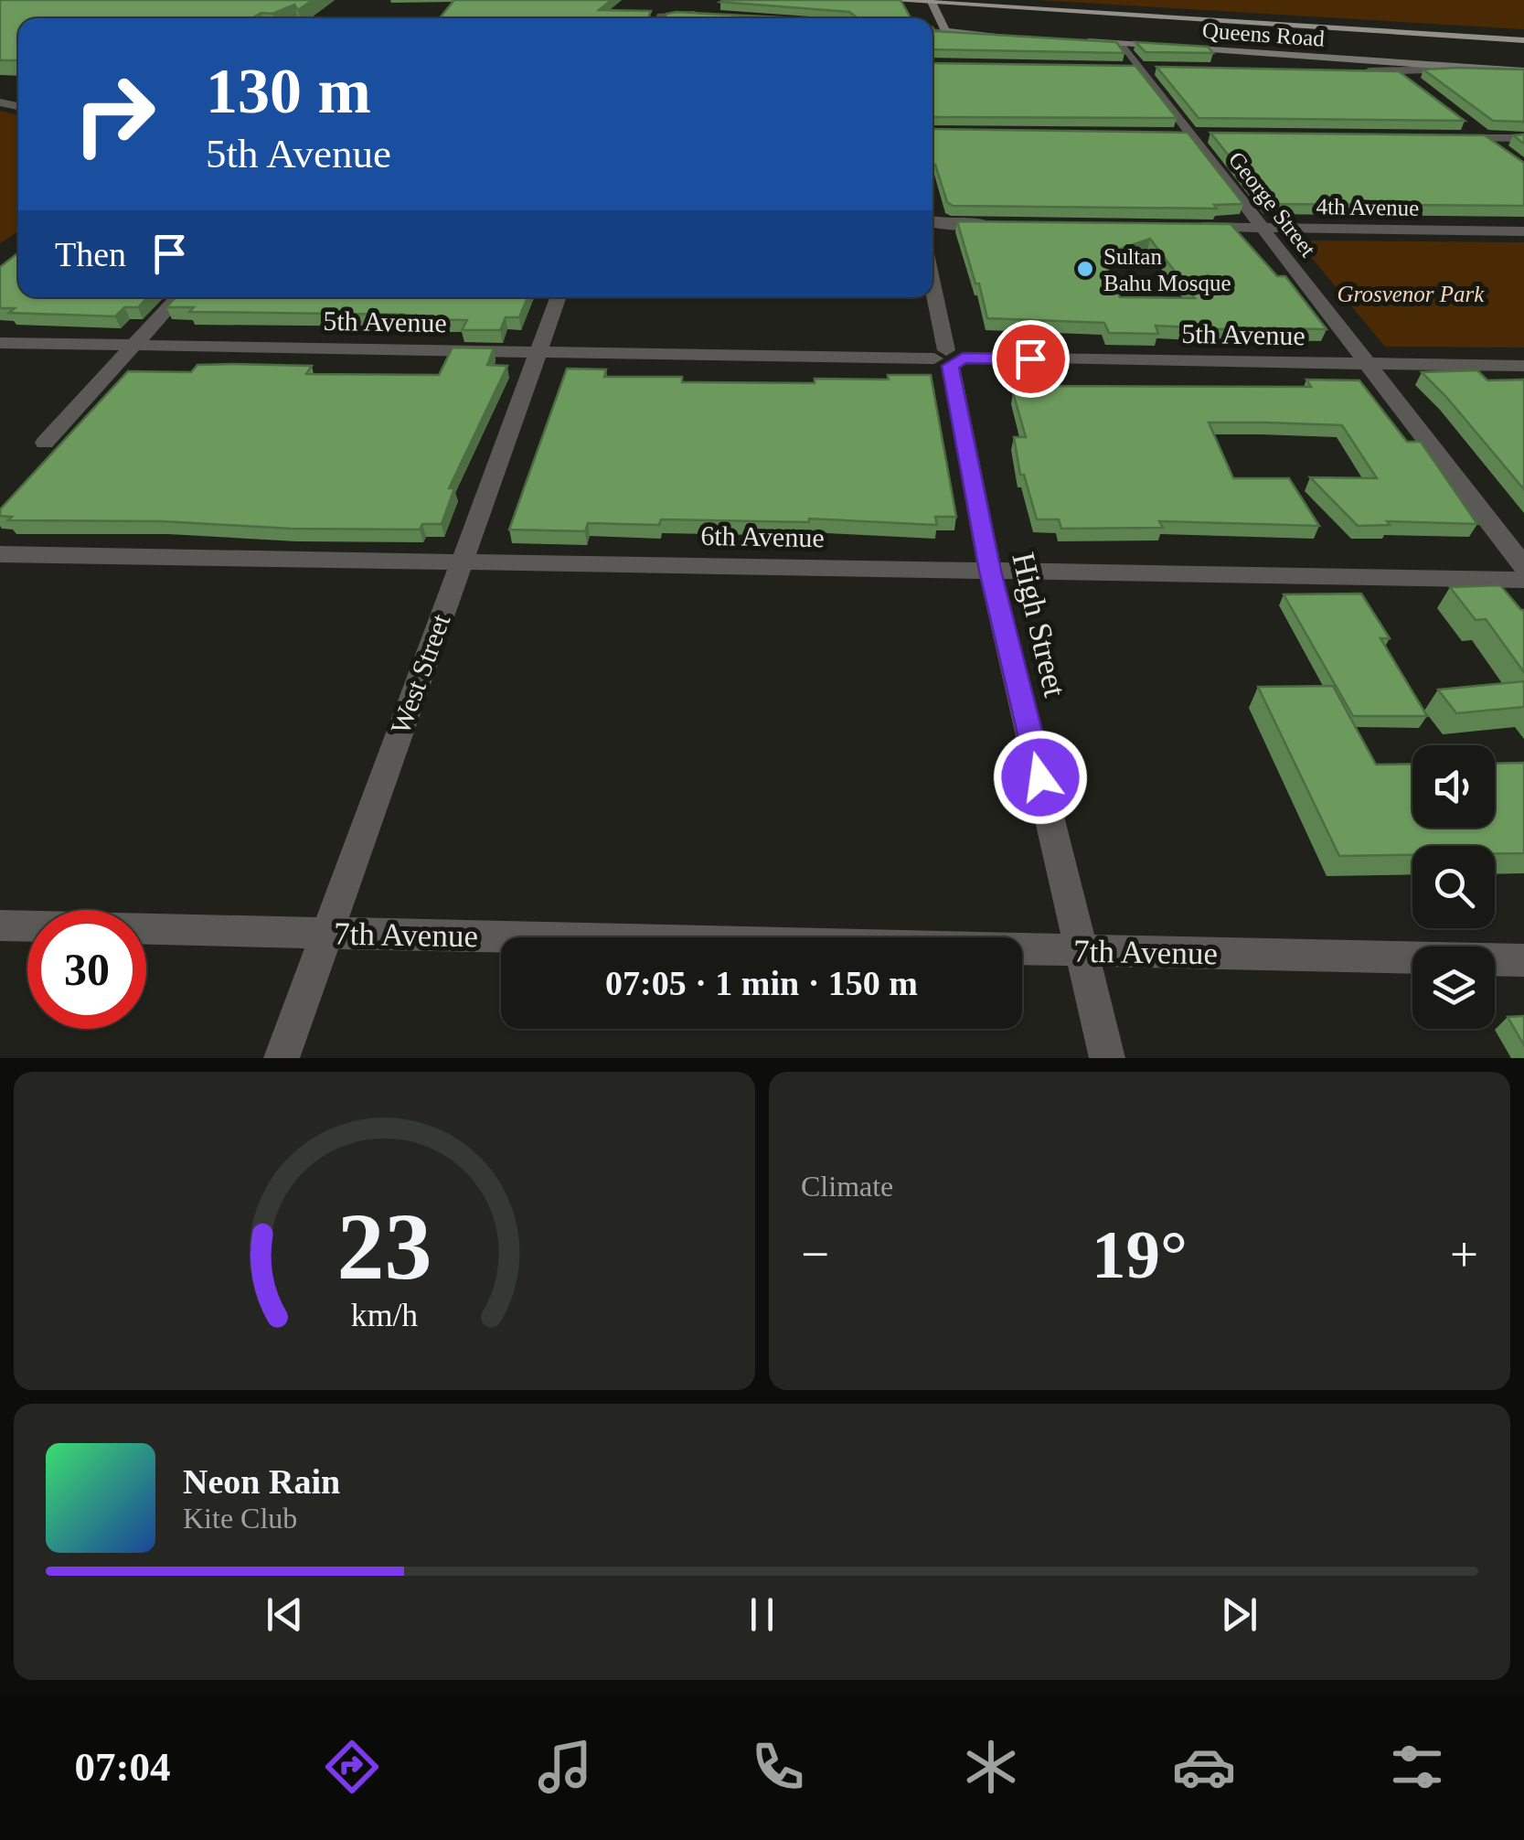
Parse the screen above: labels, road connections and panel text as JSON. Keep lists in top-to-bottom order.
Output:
{
  "streets": {
    "main road": ["Queens Road"],
    "street": [
      "George Street",
      "4th Avenue",
      "5th Avenue",
      "6th Avenue",
      "High Street",
      "West Street",
      "7th Avenue"
    ]
  },
  "crossings": [
    ["Queens Road", "George Street"],
    ["George Street", "4th Avenue"],
    ["George Street", "5th Avenue"],
    ["5th Avenue", "High Street"],
    ["5th Avenue", "West Street"],
    ["6th Avenue", "High Street"],
    ["6th Avenue", "West Street"],
    ["High Street", "7th Avenue"],
    ["West Street", "7th Avenue"]
  ],
  "parks": ["Grosvenor Park"],
  "places": ["Sultan Bahu Mosque"],
  "page": {
    "turn": ["130 m", "5th Avenue"],
    "then": "Then",
    "limit": "30",
    "trip": "07:05 · 1 min · 150 m",
    "tile": "Climate",
    "heat": ["−", "19°", "+"],
    "song": ["Neon Rain", "Kite Club"],
    "tabs": "07:04",
    "gauge": ["23", "km/h"]
  }
}
